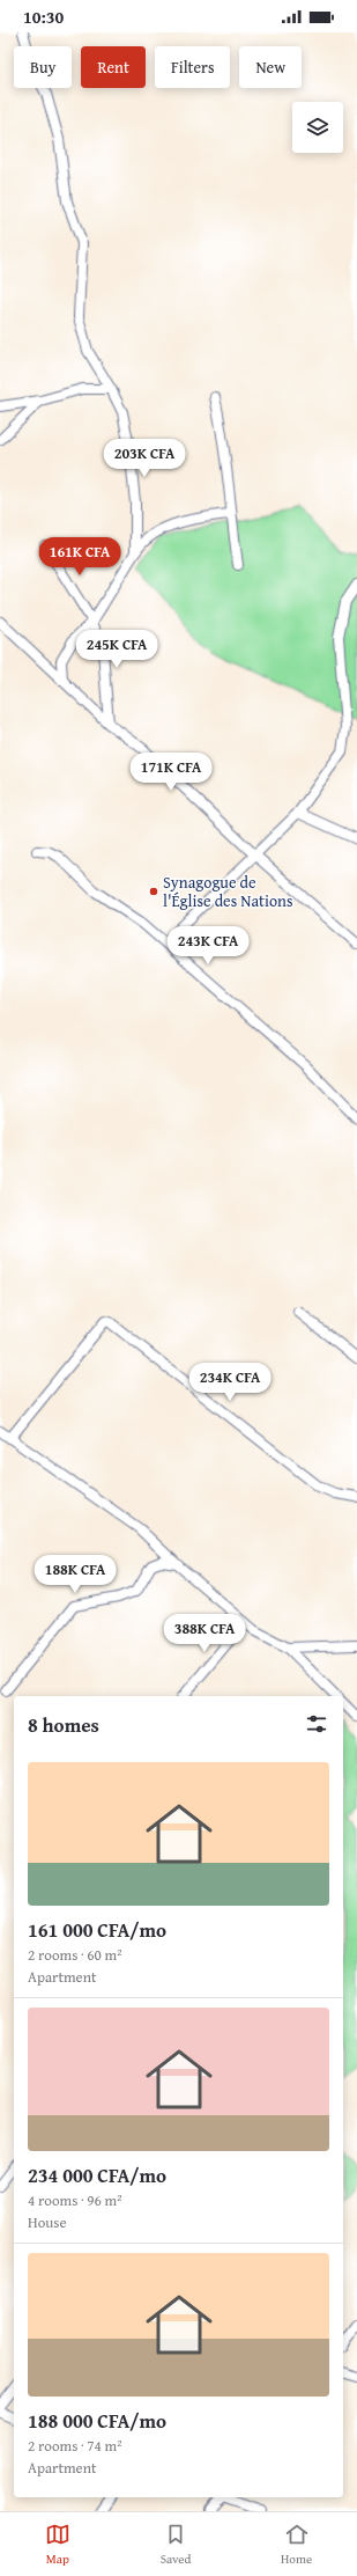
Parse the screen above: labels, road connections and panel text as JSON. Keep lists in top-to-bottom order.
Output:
{
  "places": ["Synagogue de l'Église des Nations"],
  "page": {
    "status": "10:30",
    "chip": [
      "Buy",
      "Rent",
      "Filters",
      "New"
    ],
    "price": [
      "203K CFA",
      "161K CFA",
      "245K CFA",
      "171K CFA",
      "243K CFA",
      "234K CFA",
      "188K CFA",
      "388K CFA"
    ],
    "heading": "8 homes",
    "list": [
      {
        "name": "161 000 CFA/mo",
        "note": "2 rooms · 60 m² · Apartment"
      },
      {
        "name": "234 000 CFA/mo",
        "note": "4 rooms · 96 m² · House"
      },
      {
        "name": "188 000 CFA/mo",
        "note": "2 rooms · 74 m² · Apartment"
      }
    ],
    "tabs": ["Map", "Saved", "Home"]
  }
}
